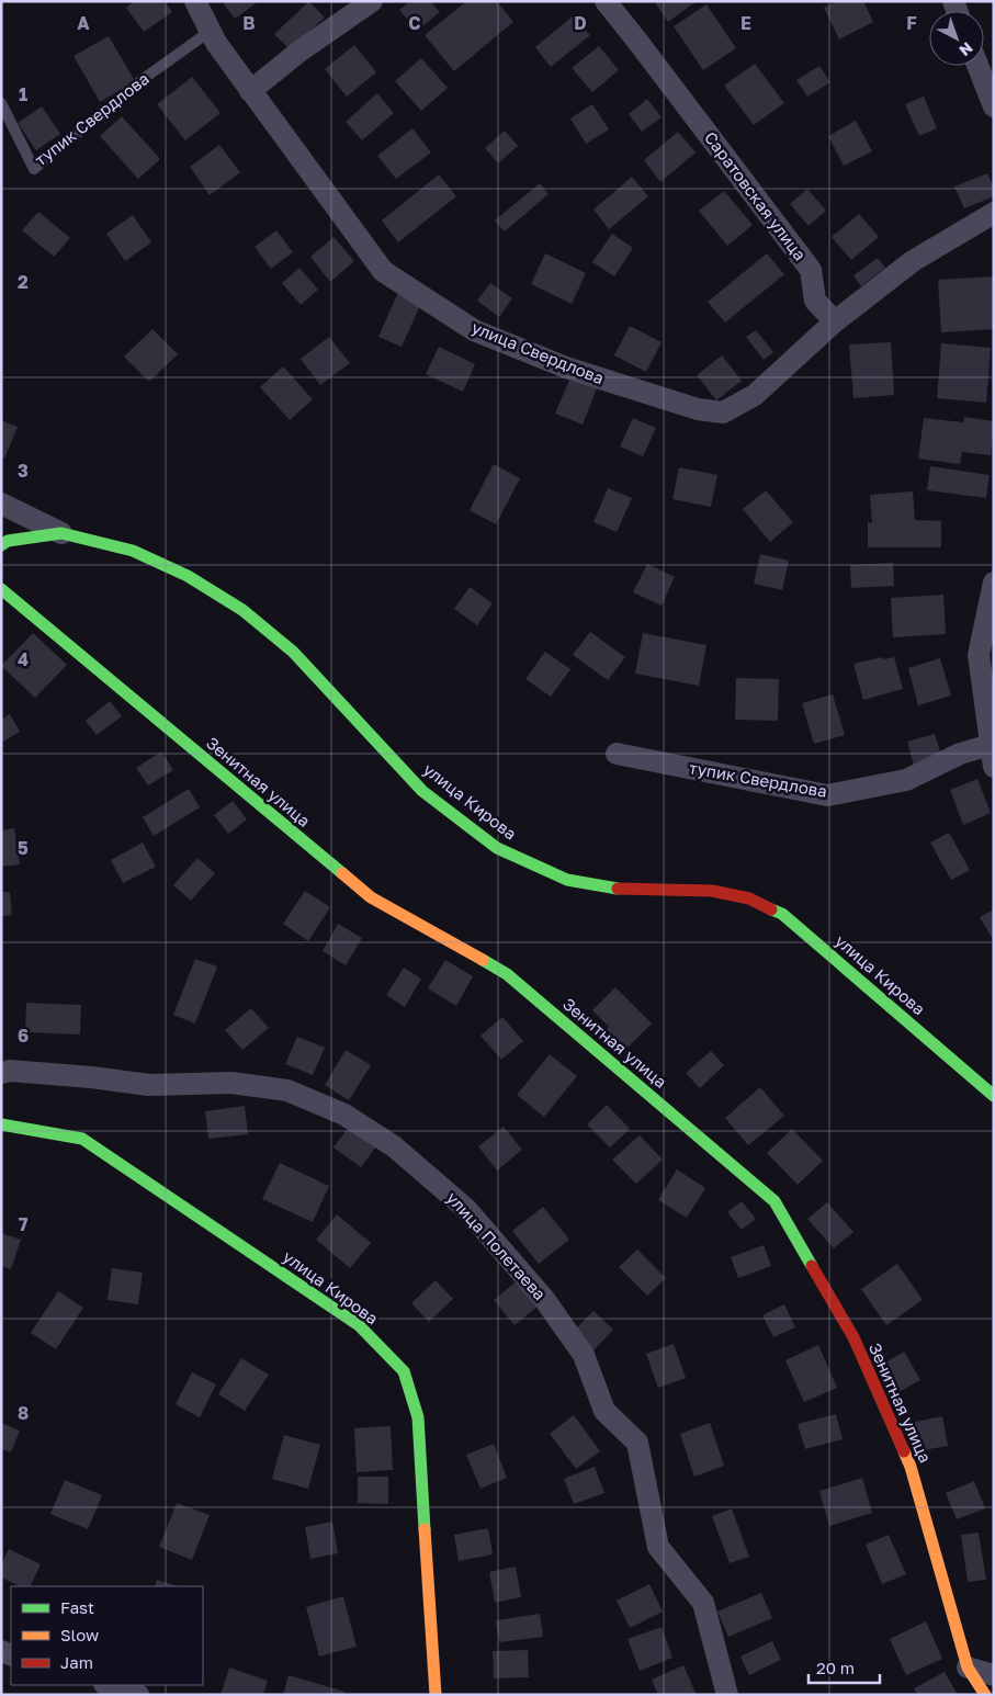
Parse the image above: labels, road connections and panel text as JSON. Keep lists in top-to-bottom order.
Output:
{
  "streets": {
    "main road": ["Зенитная улица", "улица Кирова"],
    "street": [
      "тупик Свердлова",
      "Саратовская улица",
      "улица Свердлова",
      "улица Полетаева"
    ]
  },
  "crossings": [
    ["тупик Свердлова", "улица Свердлова"],
    ["Саратовская улица", "улица Свердлова"]
  ],
  "legend": ["Fast", "Slow", "Jam"],
  "scale_bar": "20 m",
  "north": "bottom right",
  "grid": {
    "columns": [
      "A",
      "B",
      "C",
      "D",
      "E",
      "F"
    ],
    "rows": [
      "1",
      "2",
      "3",
      "4",
      "5",
      "6",
      "7",
      "8"
    ]
  }
}
